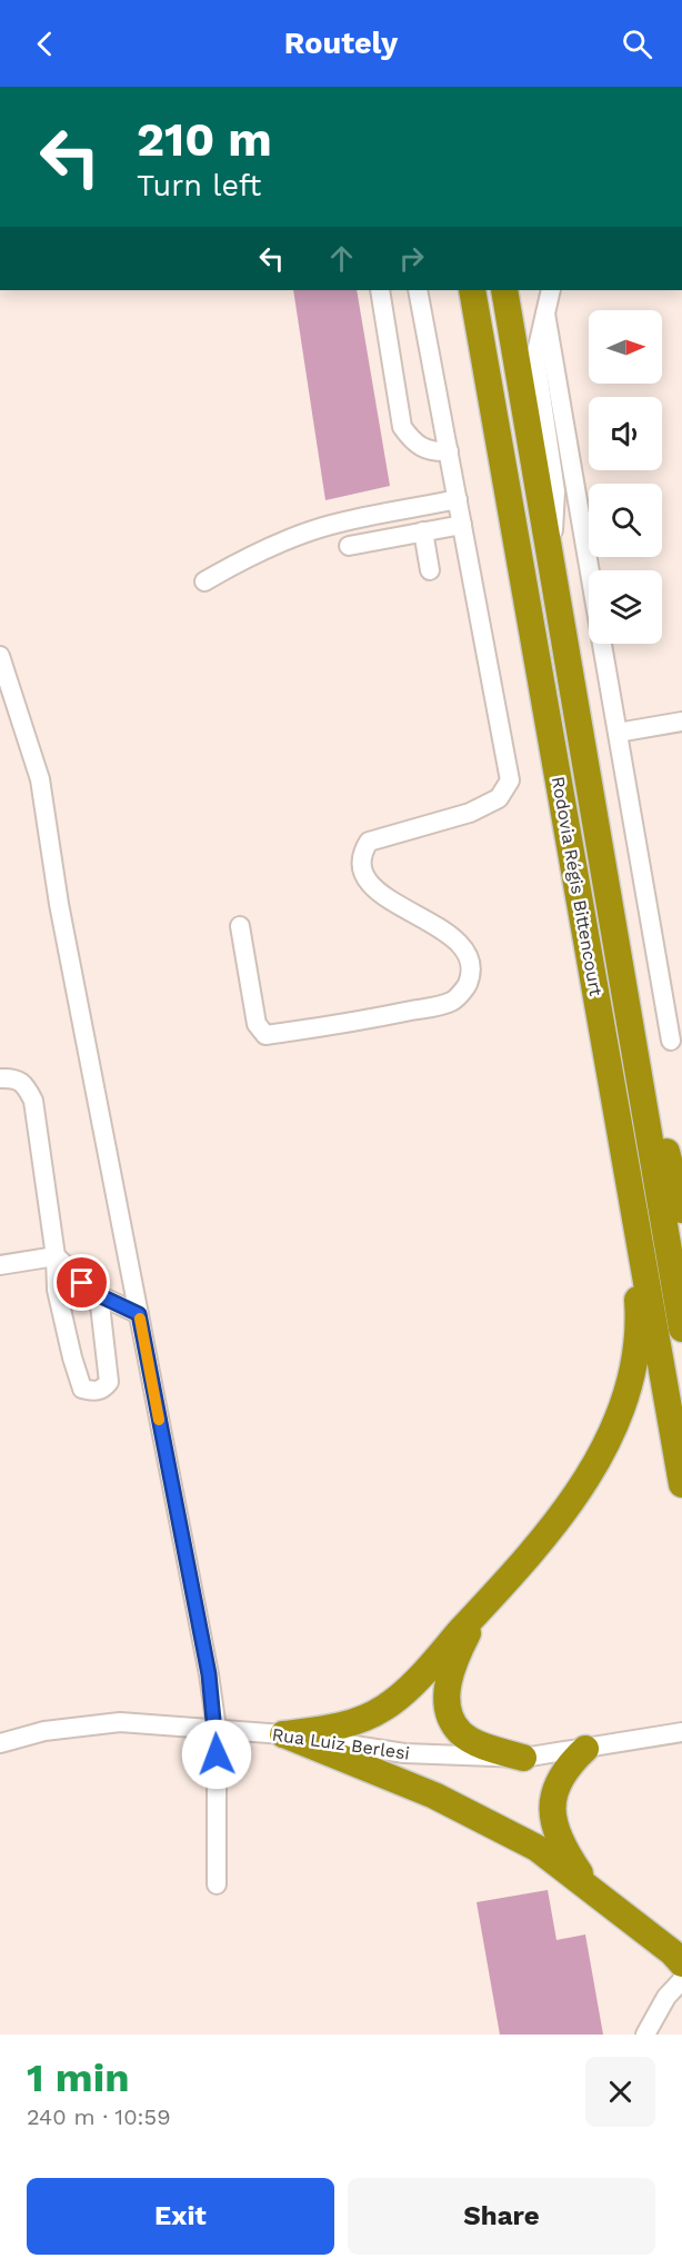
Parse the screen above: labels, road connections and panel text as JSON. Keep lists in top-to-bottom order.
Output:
{
  "streets": {
    "highway": ["Rodovia Régis Bittencourt"],
    "street": ["Rua Luiz Berlesi"]
  },
  "north": "right",
  "page": {
    "header": "Routely",
    "turn": ["210 m", "Turn left"],
    "heading": ["1 min", "240 m · 10:59"],
    "buttons": ["Exit", "Share"]
  }
}
